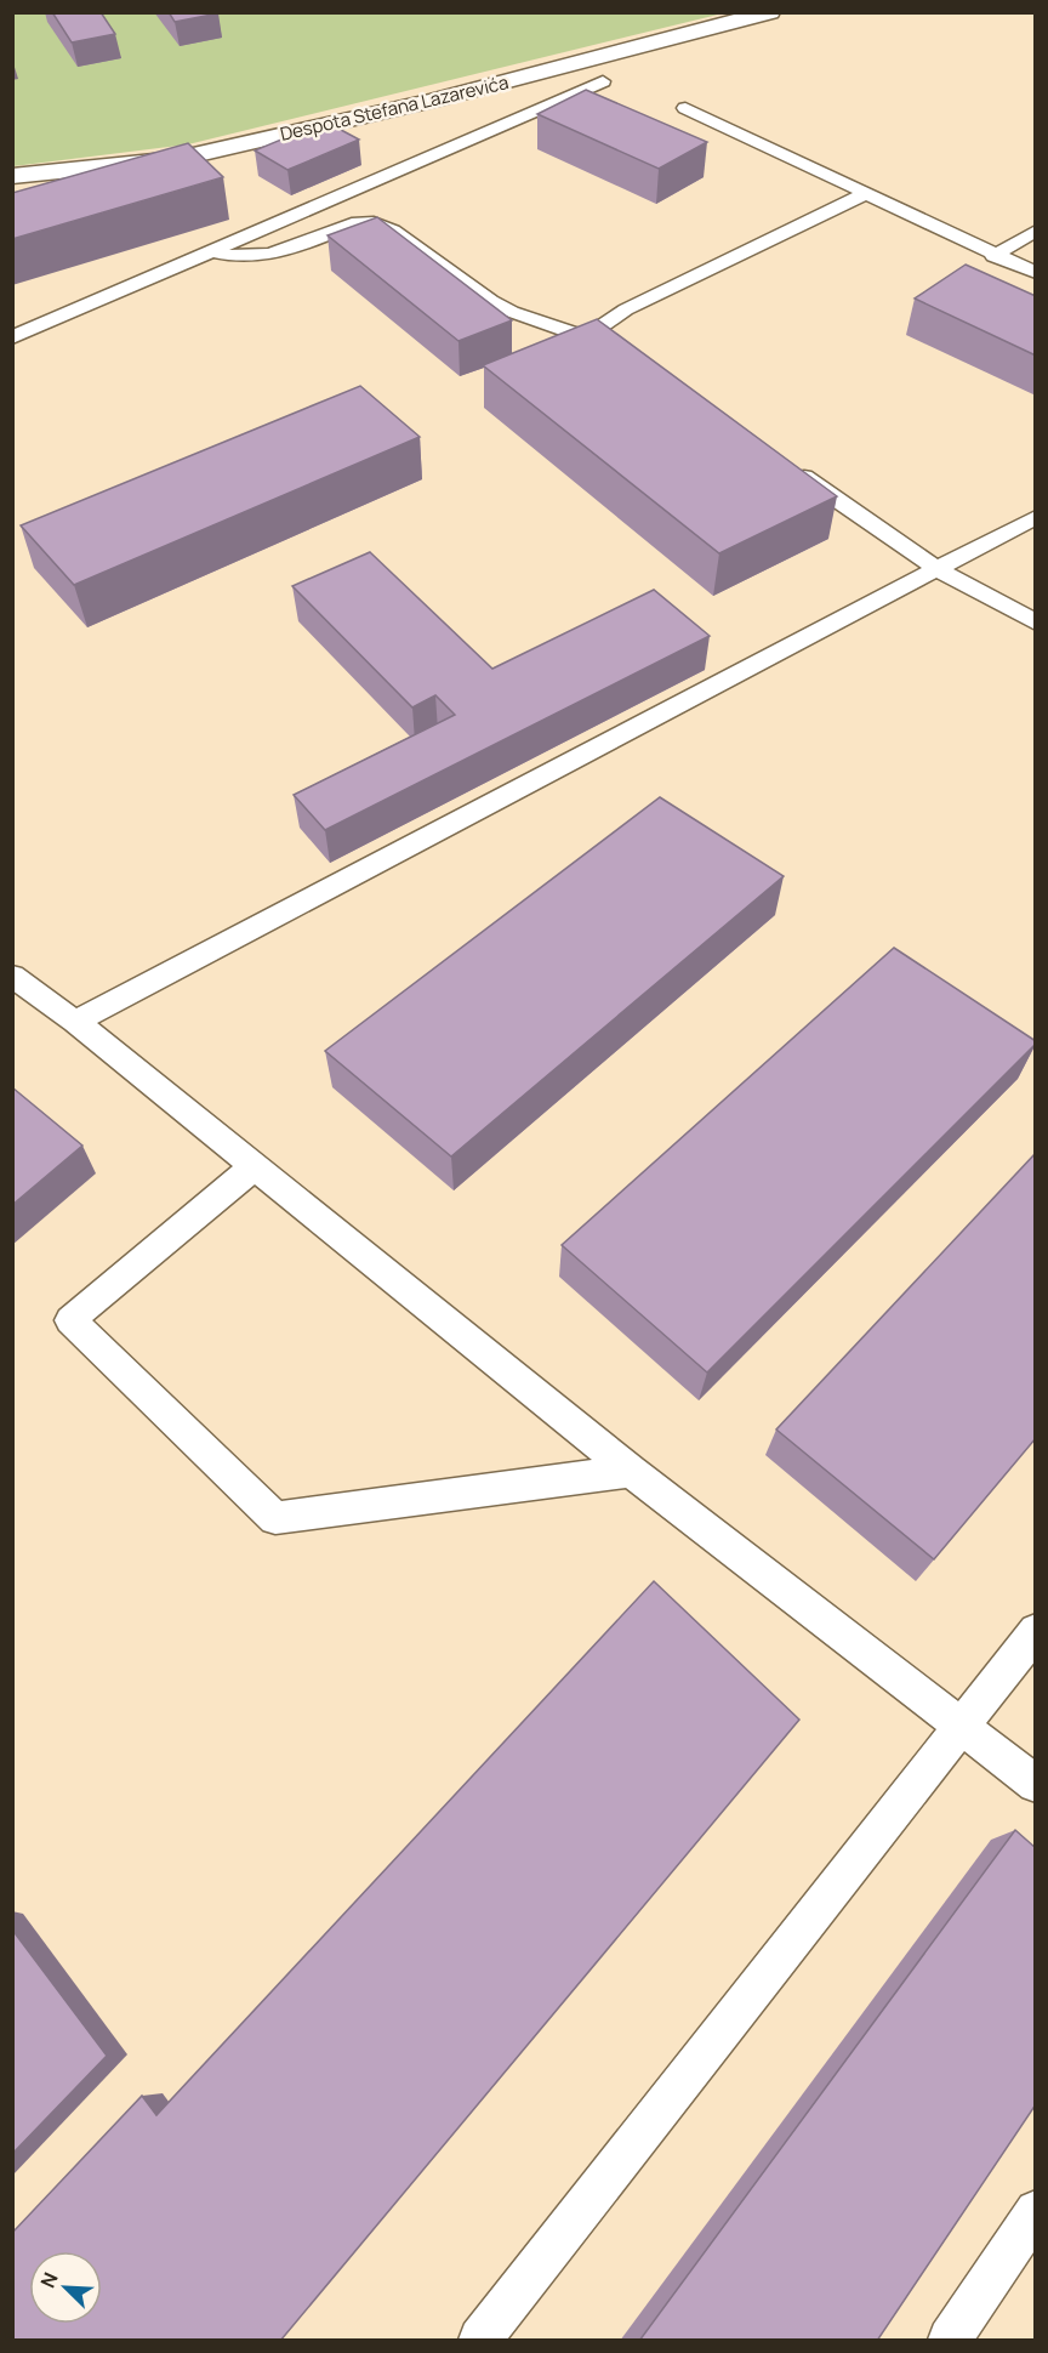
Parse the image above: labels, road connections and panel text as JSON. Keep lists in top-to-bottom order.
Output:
{
  "streets": {
    "street": ["Despota Stefana Lazarevića"]
  },
  "north": "top left"
}
